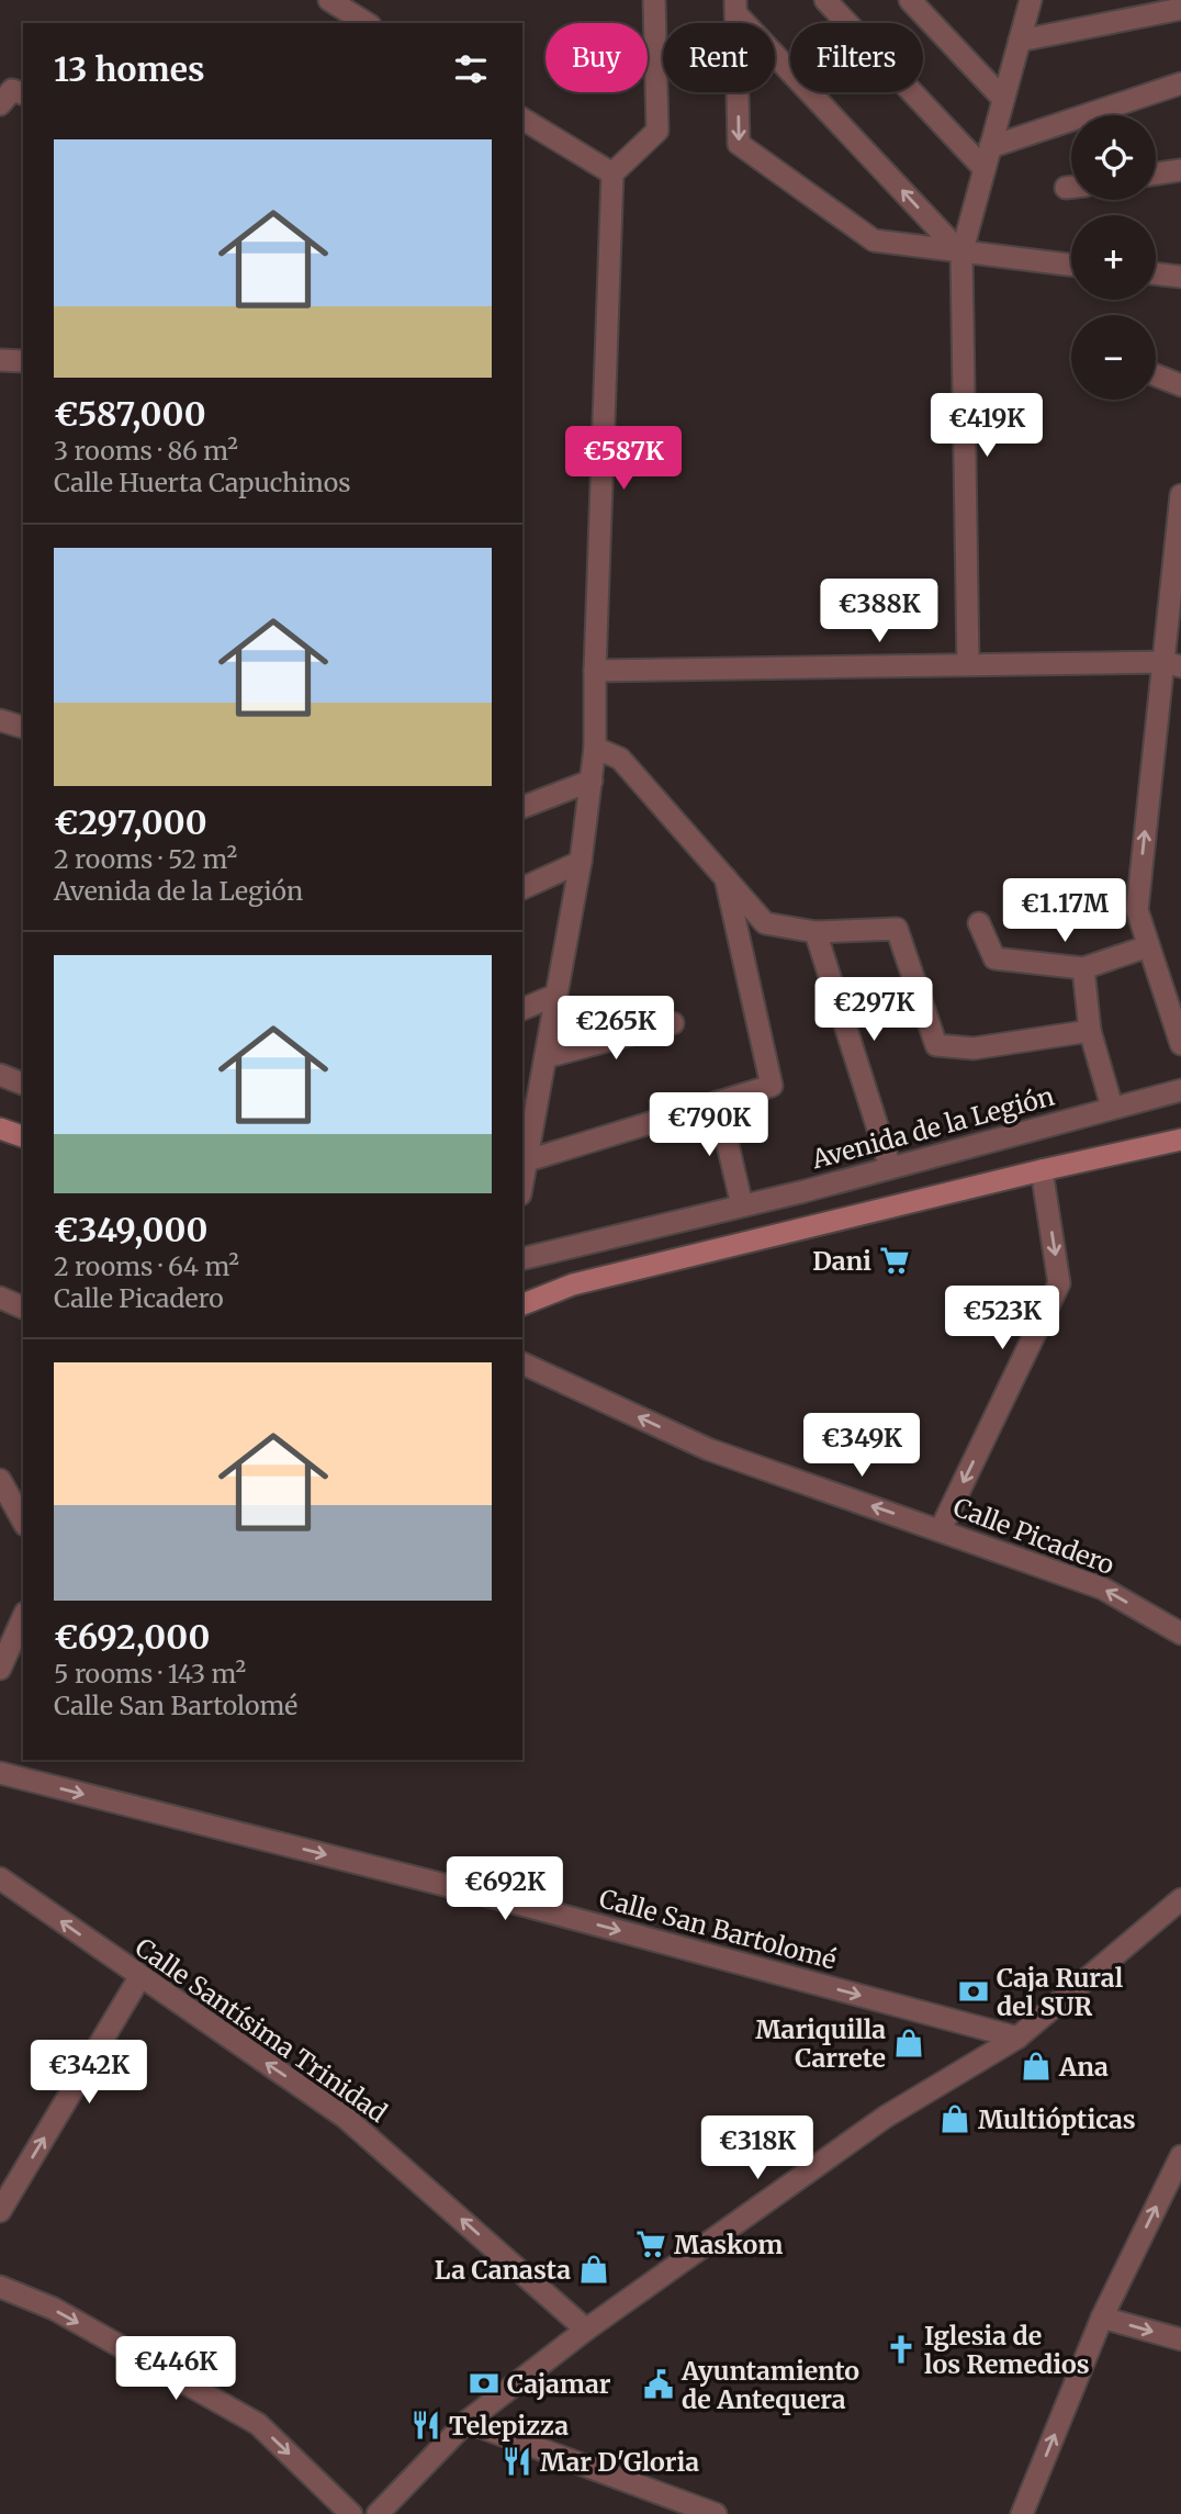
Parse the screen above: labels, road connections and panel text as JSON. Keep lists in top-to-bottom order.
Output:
{
  "streets": {
    "street": [
      "Avenida de la Legión",
      "Calle Picadero",
      "Calle San Bartolomé",
      "Calle Santísima Trinidad"
    ]
  },
  "one_way": ["Calle Picadero", "Calle San Bartolomé", "Calle Santísima Trinidad"],
  "places": {
    "supermarket": ["Dani", "Maskom"],
    "bank": ["Caja Rural del SUR", "Cajamar"],
    "shop": [
      "Mariquilla Carrete",
      "Ana",
      "Multiópticas",
      "La Canasta"
    ],
    "church": ["Iglesia de los Remedios"],
    "public building": ["Ayuntamiento de Antequera"],
    "restaurant": ["Telepizza", "Mar D'Gloria"]
  },
  "page": {
    "chip": ["Buy", "Rent", "Filters"],
    "heading": "13 homes",
    "map_buttons": ["+", "−"],
    "list": [
      {
        "name": "€587,000",
        "note": "3 rooms · 86 m² · Calle Huerta Capuchinos"
      },
      {
        "name": "€297,000",
        "note": "2 rooms · 52 m² · Avenida de la Legión"
      },
      {
        "name": "€349,000",
        "note": "2 rooms · 64 m² · Calle Picadero"
      },
      {
        "name": "€692,000",
        "note": "5 rooms · 143 m² · Calle San Bartolomé"
      }
    ],
    "price": [
      "€419K",
      "€587K",
      "€388K",
      "€1.17M",
      "€297K",
      "€265K",
      "€790K",
      "€523K",
      "€349K",
      "€692K",
      "€342K",
      "€318K",
      "€446K"
    ]
  }
}
